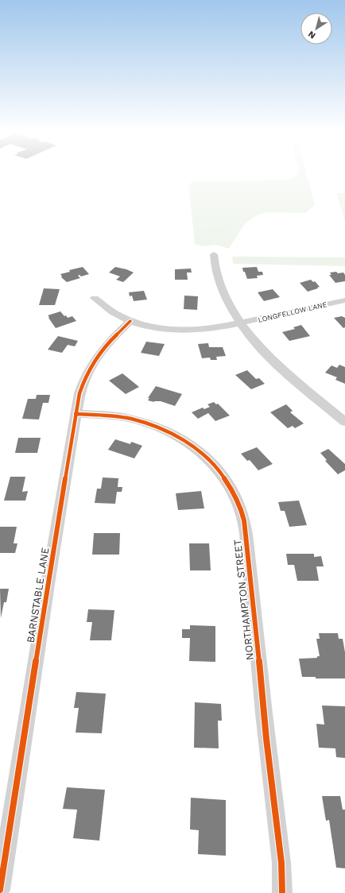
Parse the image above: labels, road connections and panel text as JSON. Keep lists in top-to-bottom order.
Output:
{
  "streets": {
    "street": ["LONGFELLOW LANE", "BARNSTABLE LANE", "NORTHAMPTON STREET"]
  },
  "crossings": [
    ["LONGFELLOW LANE", "BARNSTABLE LANE"],
    ["BARNSTABLE LANE", "NORTHAMPTON STREET"]
  ],
  "north": "bottom left"
}
